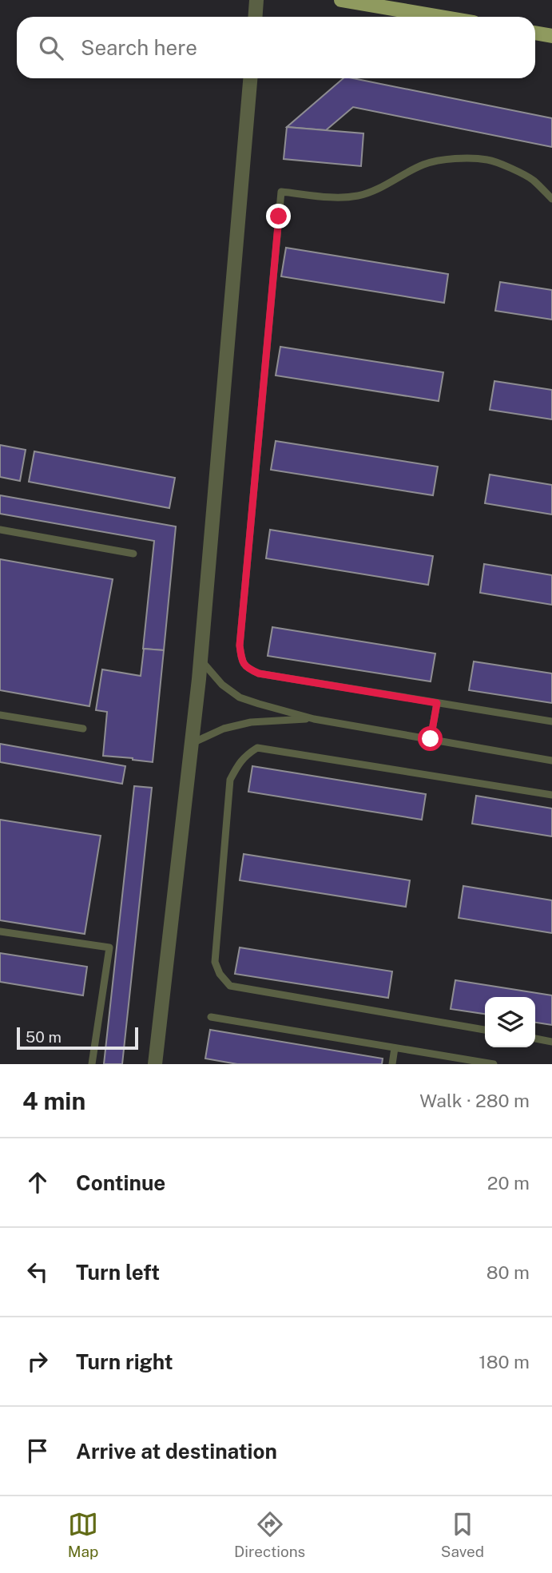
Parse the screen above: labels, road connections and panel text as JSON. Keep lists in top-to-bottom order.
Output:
{
  "scale_bar": "50 m",
  "page": {
    "search": "Search here",
    "scale": "50 m",
    "heading": ["4 min", "Walk · 280 m"],
    "list": [
      ["Continue", "20 m"],
      ["Turn left", "80 m"],
      ["Turn right", "180 m"],
      "Arrive at destination"
    ],
    "nav": ["Map", "Directions", "Saved"]
  }
}
